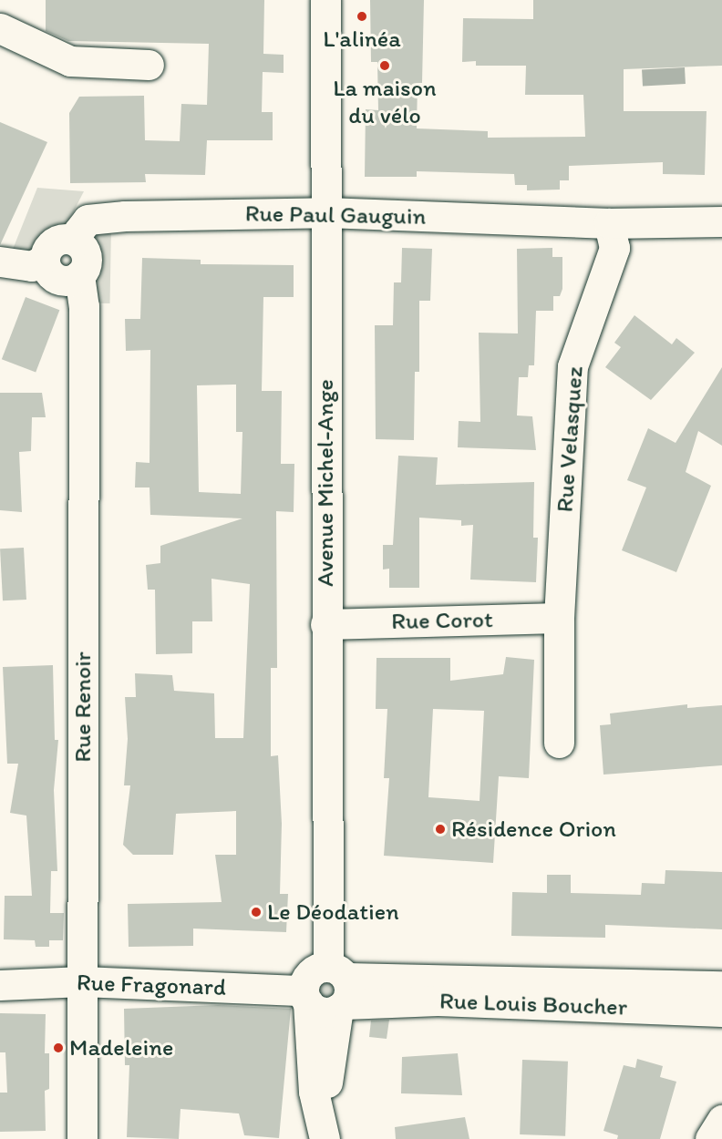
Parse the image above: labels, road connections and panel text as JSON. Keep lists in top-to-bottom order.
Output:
{
  "streets": {
    "street": [
      "Rue Paul Gauguin",
      "Rue Velasquez",
      "Avenue Michel-Ange",
      "Rue Corot",
      "Rue Renoir",
      "Rue Fragonard",
      "Rue Louis Boucher"
    ]
  },
  "crossings": [
    ["Rue Paul Gauguin", "Rue Velasquez"],
    ["Rue Paul Gauguin", "Avenue Michel-Ange"],
    ["Rue Paul Gauguin", "Rue Renoir"],
    ["Rue Velasquez", "Rue Corot"],
    ["Avenue Michel-Ange", "Rue Corot"],
    ["Avenue Michel-Ange", "Rue Fragonard"],
    ["Avenue Michel-Ange", "Rue Louis Boucher"],
    ["Rue Renoir", "Rue Fragonard"],
    ["Rue Fragonard", "Rue Louis Boucher"]
  ],
  "places": [
    "L'alinéa",
    "La maison du vélo",
    "Résidence Orion",
    "Le Déodatien",
    "Madeleine"
  ]
}
